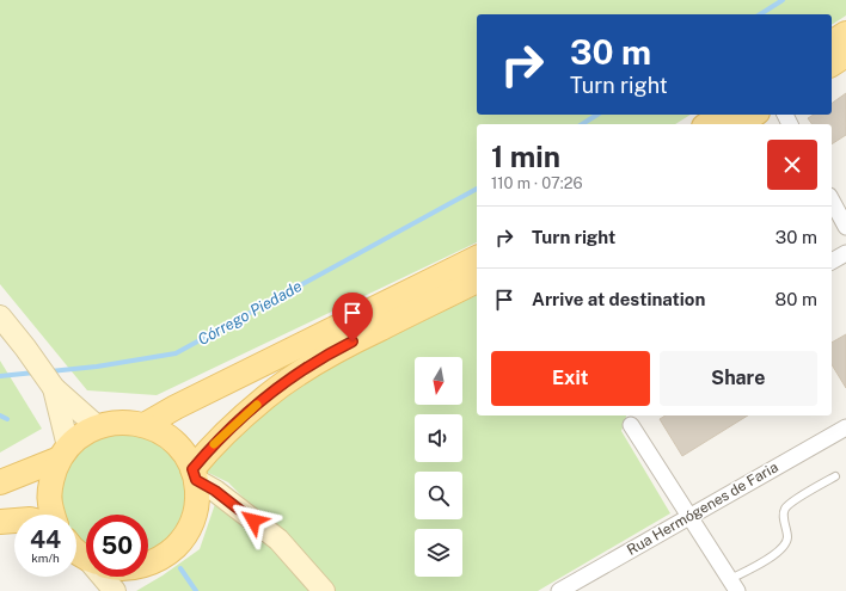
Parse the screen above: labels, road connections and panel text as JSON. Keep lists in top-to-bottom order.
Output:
{
  "streets": {
    "street": ["Rua Hermógenes de Faria"]
  },
  "water": ["Córrego Piedade"],
  "north": "bottom",
  "page": {
    "turn": ["30 m", "Turn right"],
    "heading": ["1 min", "110 m · 07:26"],
    "list": [
      {
        "name": "Turn right",
        "value": "30 m"
      },
      {
        "name": "Arrive at destination",
        "value": "80 m"
      }
    ],
    "buttons": ["Exit", "Share"],
    "speed": "44 km/h",
    "limit": "50"
  }
}
